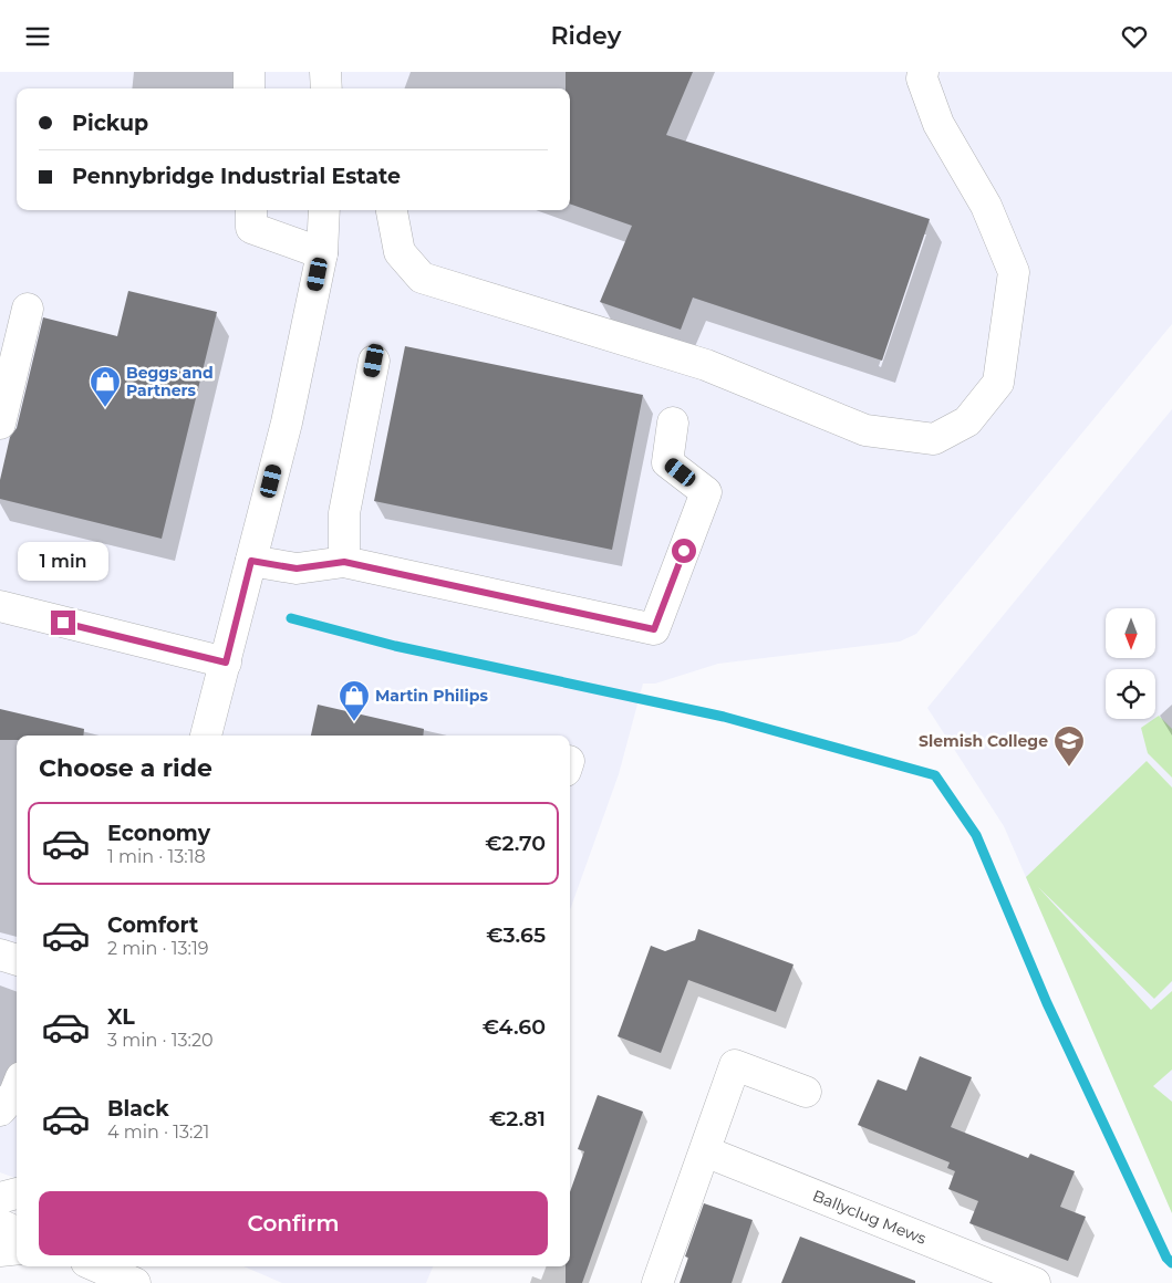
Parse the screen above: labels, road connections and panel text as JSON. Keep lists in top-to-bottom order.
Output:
{
  "streets": {
    "street": ["Ballyclug Mews"]
  },
  "places": {
    "shop": ["Beggs and Partners", "Martin Philips"],
    "school or university": ["Slemish College"]
  },
  "north": "bottom",
  "page": {
    "header": "Ridey",
    "banner": ["Pickup", "Pennybridge Industrial Estate"],
    "bubble": "1 min",
    "heading": "Choose a ride",
    "list": [
      {
        "name": "Economy",
        "note": "1 min · 13:18",
        "value": "€2.70"
      },
      {
        "name": "Comfort",
        "note": "2 min · 13:19",
        "value": "€3.65"
      },
      {
        "name": "XL",
        "note": "3 min · 13:20",
        "value": "€4.60"
      },
      {
        "name": "Black",
        "note": "4 min · 13:21",
        "value": "€2.81"
      }
    ],
    "buttons": "Confirm"
  }
}
